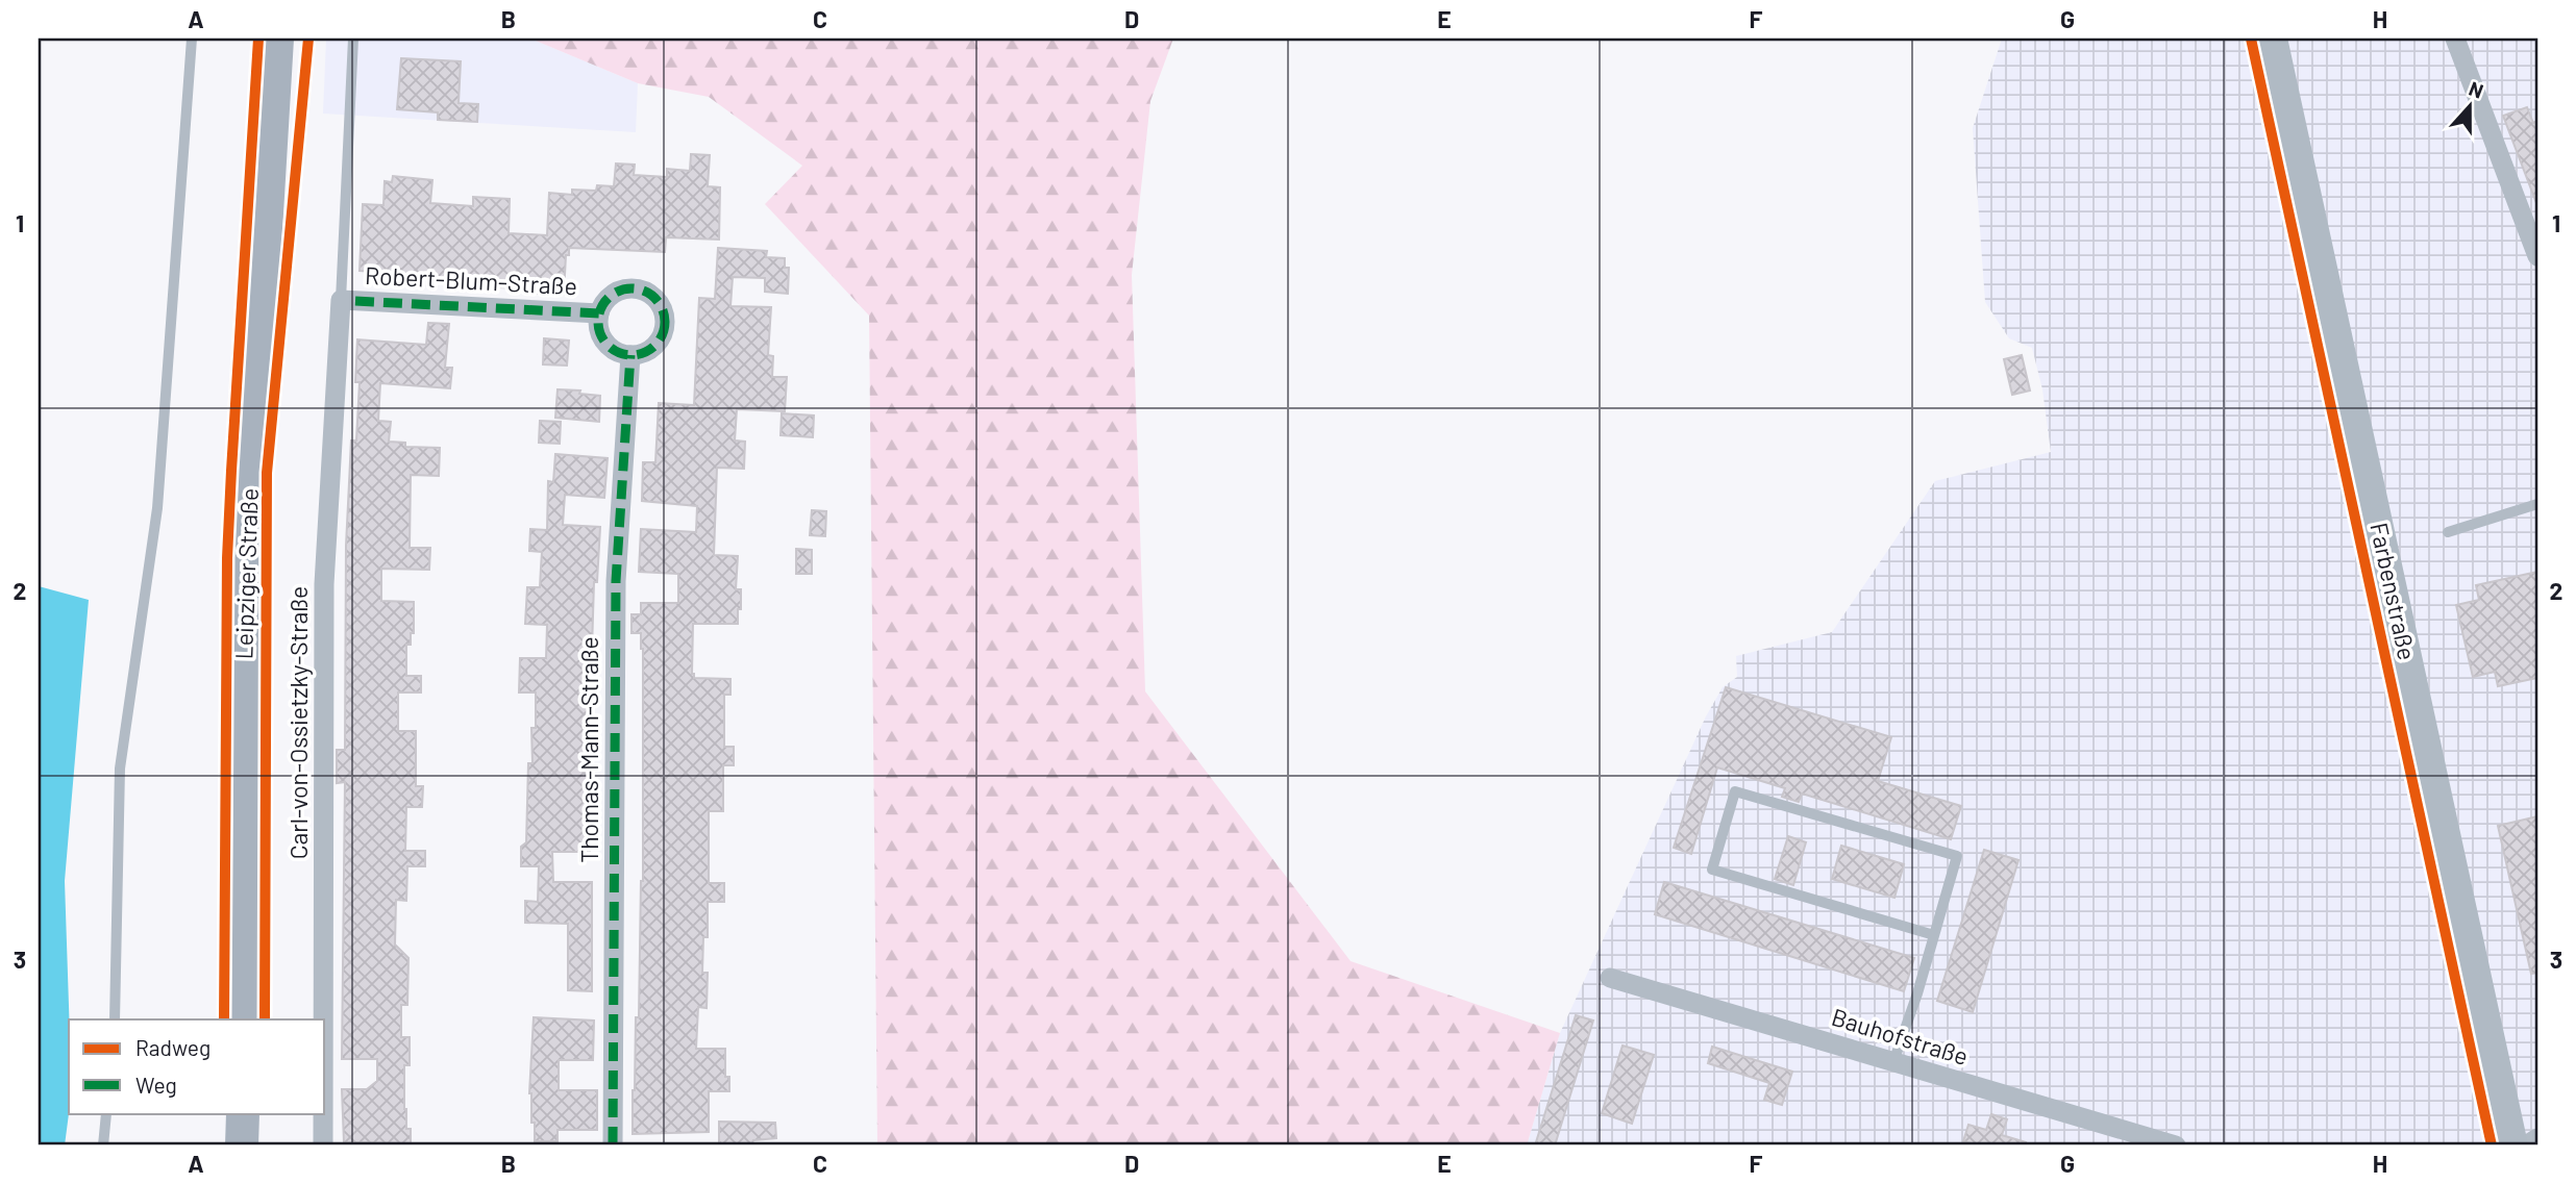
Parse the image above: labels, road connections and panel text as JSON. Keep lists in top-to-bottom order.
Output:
{
  "streets": {
    "main road": ["Leipziger Straße"],
    "street": [
      "Robert-Blum-Straße",
      "Farbenstraße",
      "Carl-von-Ossietzky-Straße",
      "Thomas-Mann-Straße",
      "Bauhofstraße"
    ]
  },
  "crossings": [
    ["Robert-Blum-Straße", "Carl-von-Ossietzky-Straße"],
    ["Robert-Blum-Straße", "Thomas-Mann-Straße"]
  ],
  "legend": ["Radweg", "Weg"],
  "north": "top",
  "grid": {
    "columns": [
      "A",
      "B",
      "C",
      "D",
      "E",
      "F",
      "G",
      "H"
    ],
    "rows": ["1", "2", "3"]
  }
}
